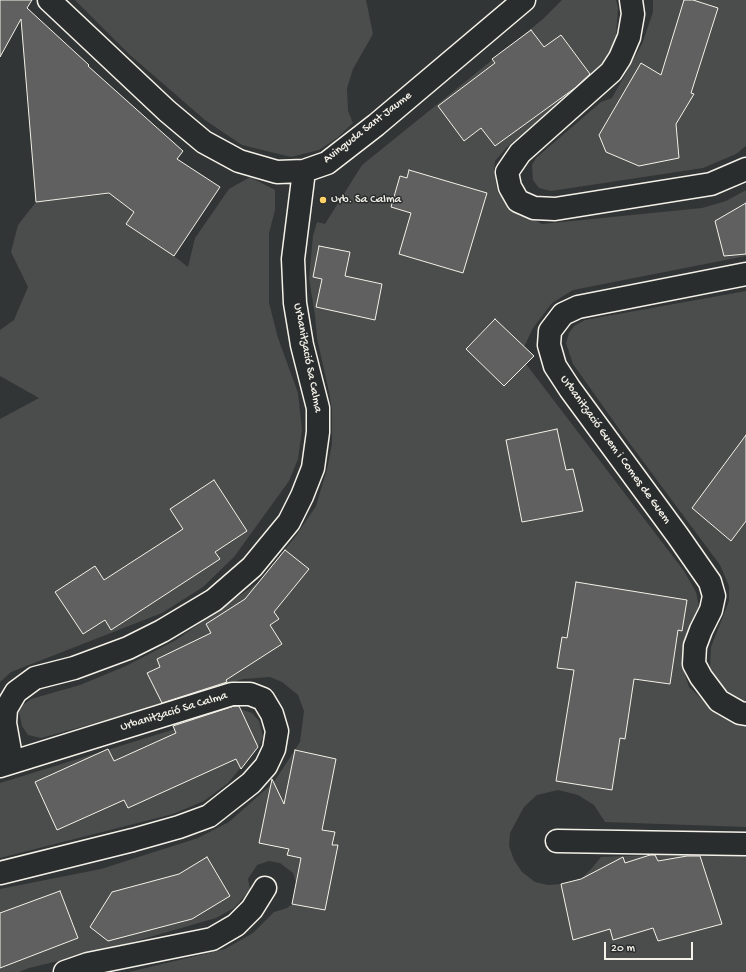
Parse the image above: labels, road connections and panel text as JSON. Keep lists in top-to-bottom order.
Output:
{
  "streets": {
    "street": ["Avinguda Sant Jaume", "Urbanització Sa Calma", "Urbanització Guem i Comes de Guem"]
  },
  "crossings": [
    ["Avinguda Sant Jaume", "Urbanització Sa Calma"]
  ],
  "places": ["Urb. Sa Calma"],
  "scale_bar": "20 m"
}
